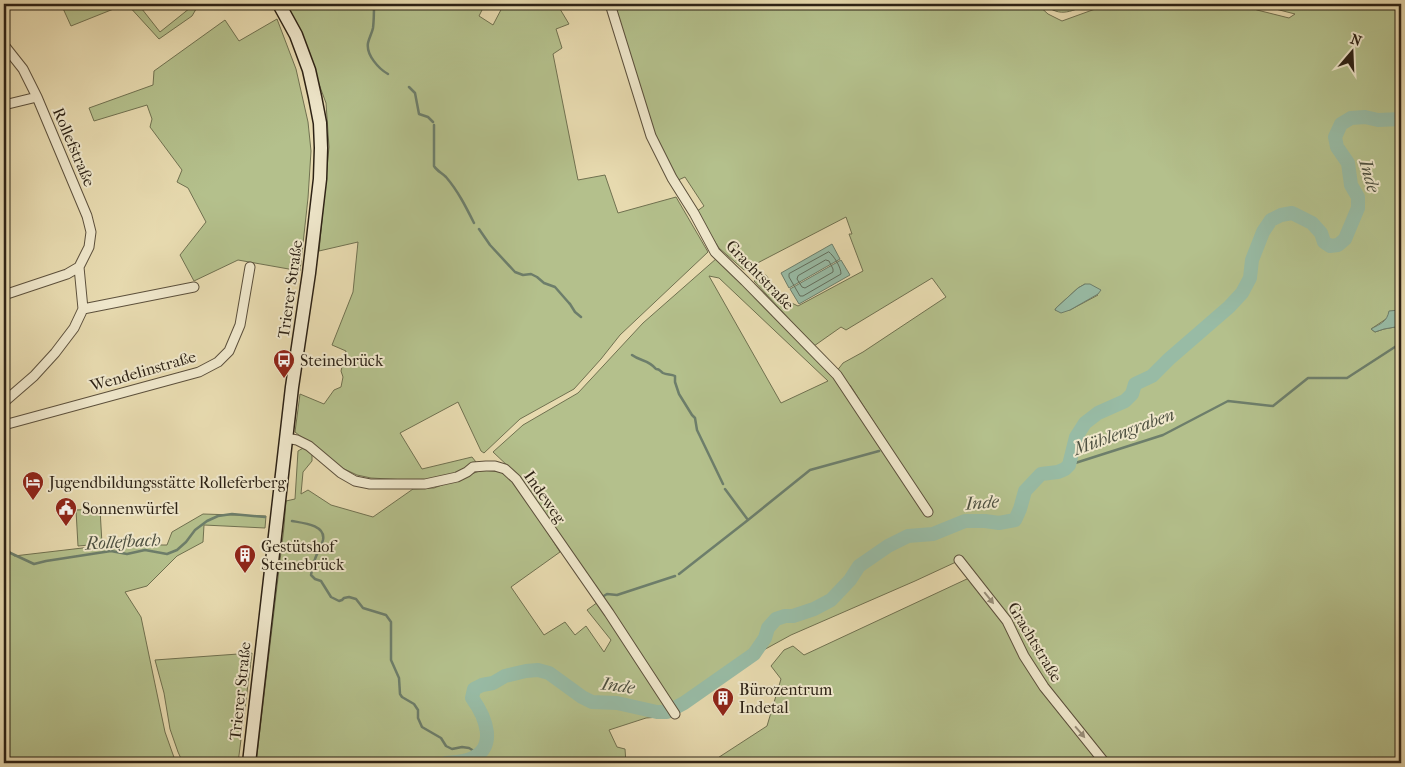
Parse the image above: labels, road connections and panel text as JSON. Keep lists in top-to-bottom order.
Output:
{
  "streets": {
    "main road": ["Trierer Straße"],
    "street": [
      "Rollefstraße",
      "Grachtstraße",
      "Wendelinstraße",
      "Indeweg"
    ]
  },
  "crossings": [
    ["Trierer Straße", "Indeweg"]
  ],
  "water": ["Inde", "Mühlengraben", "Rollefbach"],
  "places": {
    "bus stop": ["Steinebrück"],
    "hotel": ["Jugendbildungsstätte Rolleferberg"],
    "public building": ["Sonnenwürfel"],
    "building": ["Gestütshof Steinebrück", "Bürozentrum Indetal"]
  },
  "north": "top"
}
